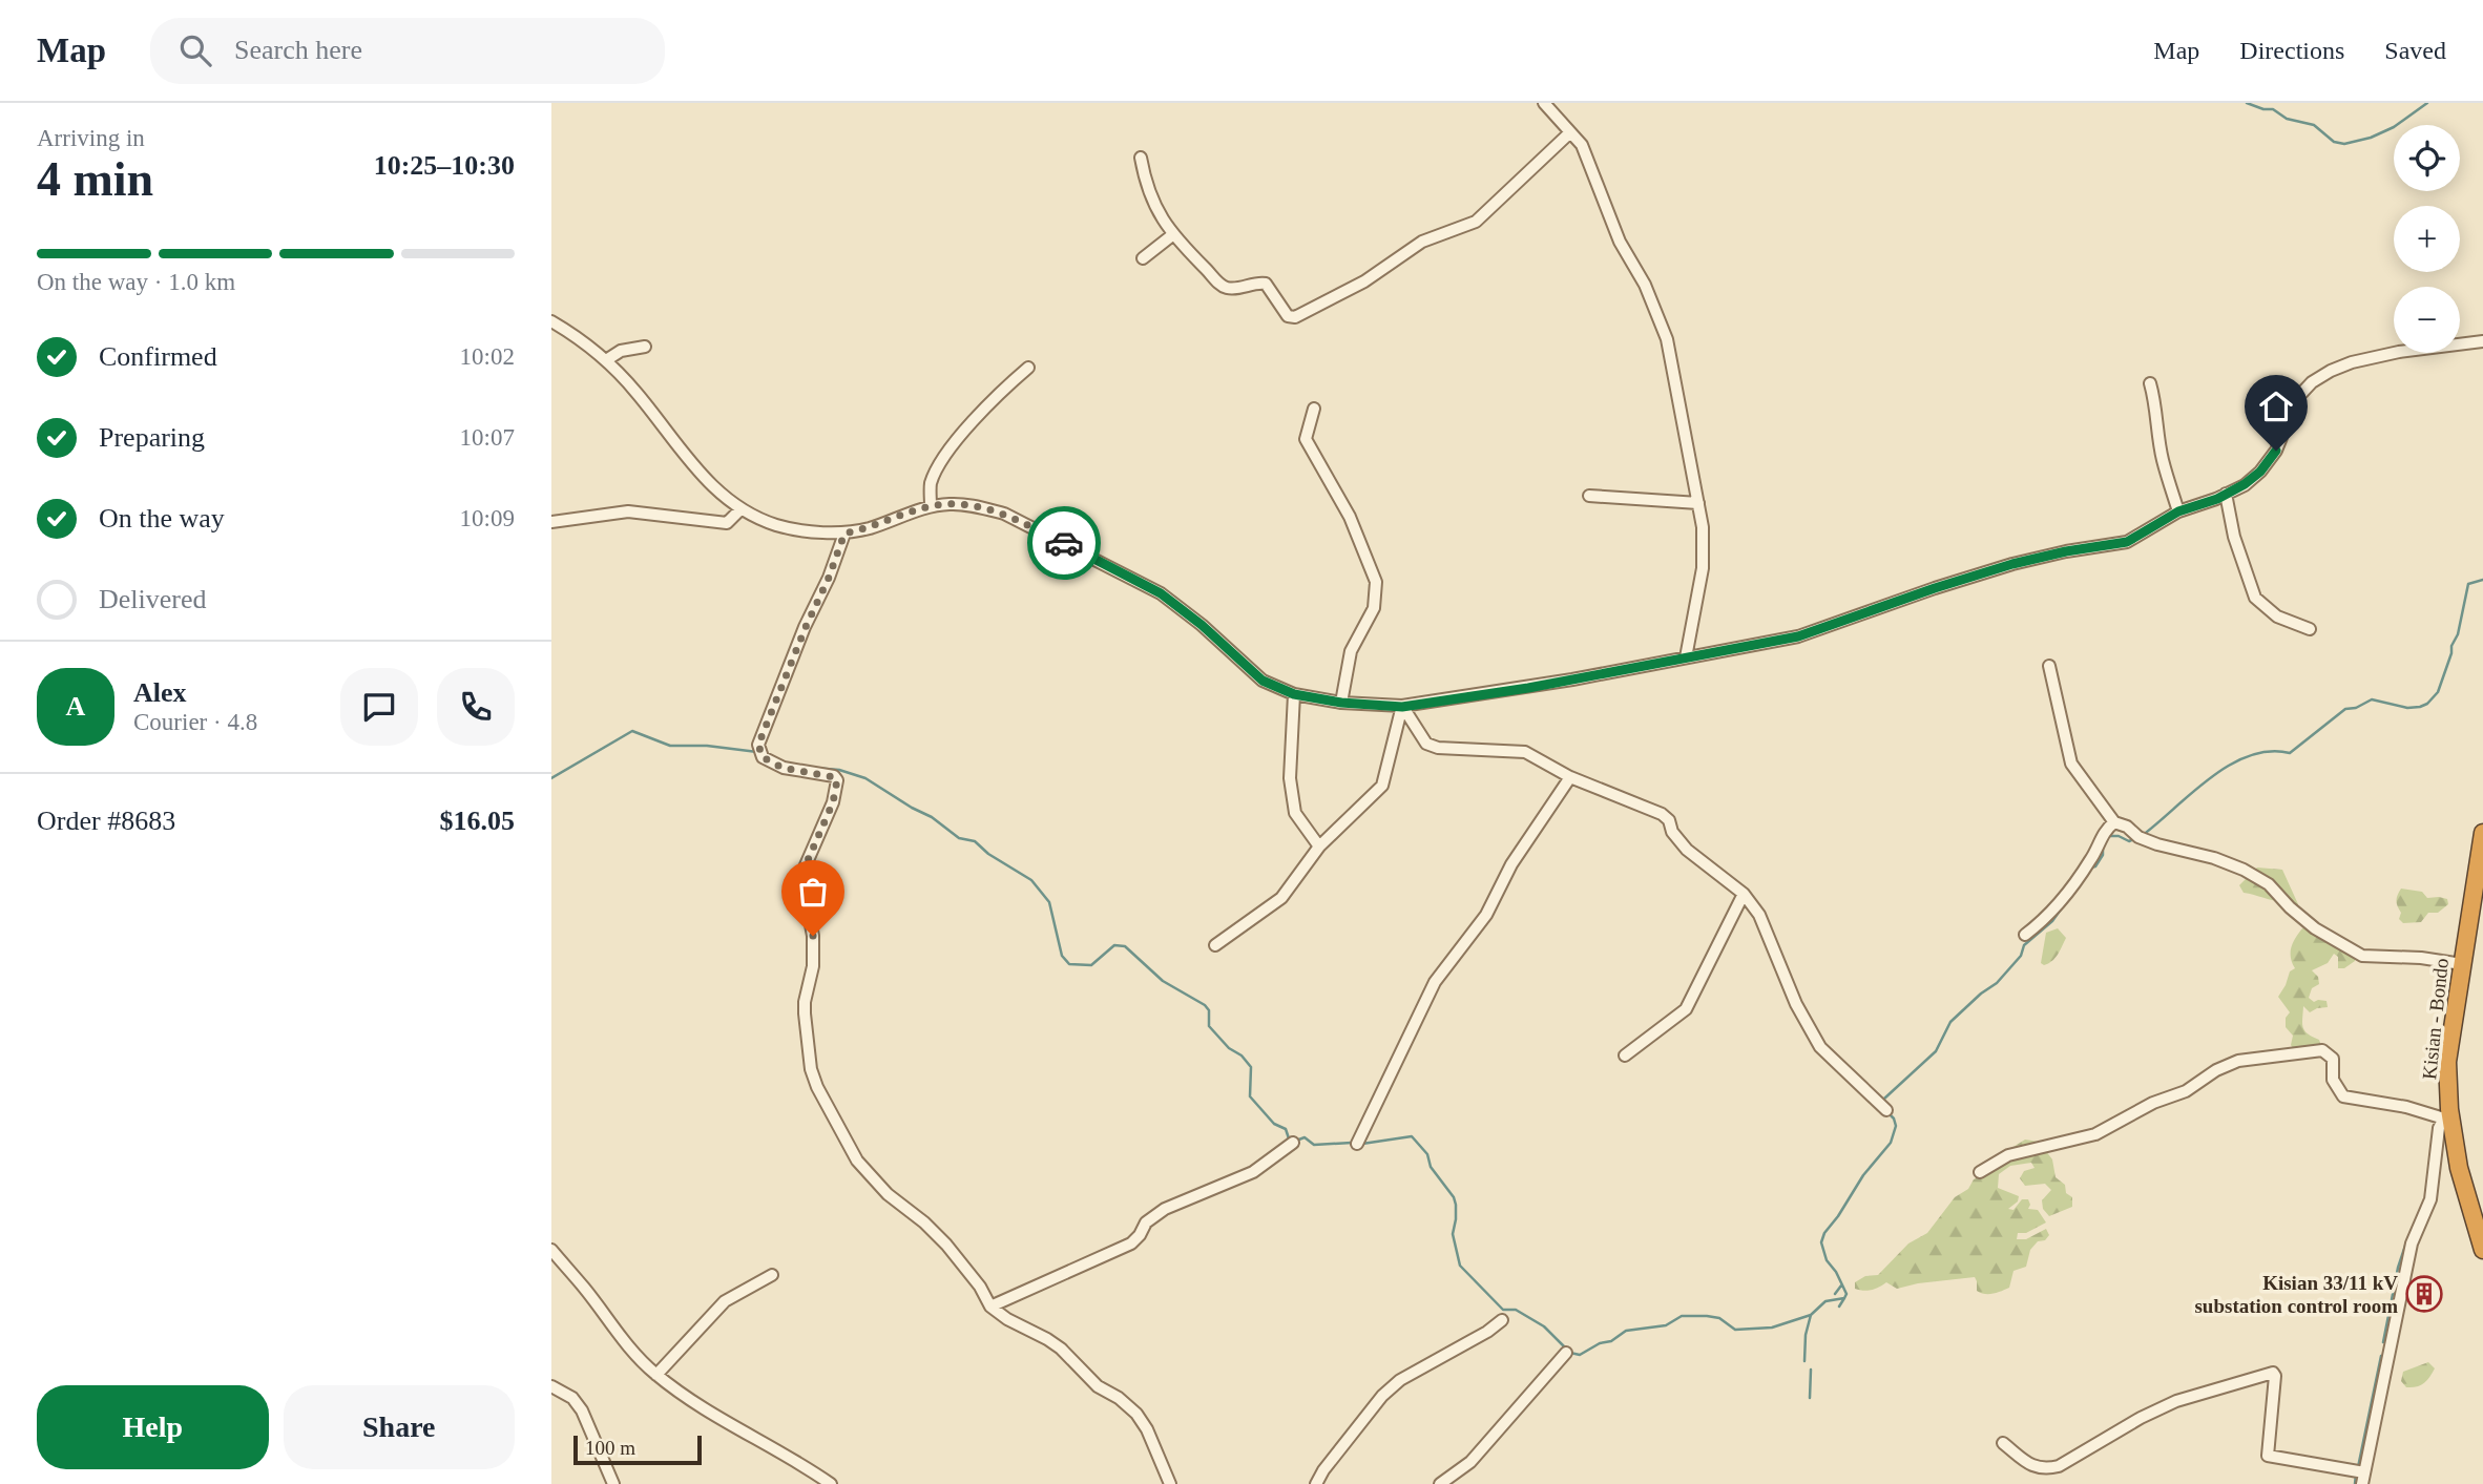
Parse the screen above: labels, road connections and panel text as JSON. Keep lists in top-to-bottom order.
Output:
{
  "streets": {
    "highway": ["Kisian - Bondo"]
  },
  "places": {
    "building": ["Kisian 33/11 kV substation control room"]
  },
  "scale_bar": "100 m",
  "page": {
    "header": "Map",
    "search": "Search here",
    "nav": ["Map", "Directions", "Saved"],
    "heading": ["4 min", "Arriving in", "10:25–10:30"],
    "panel": [
      "Alex",
      "Courier · 4.8",
      "Order #8683",
      "$16.05"
    ],
    "map_buttons": ["+", "−"],
    "bar": "On the way · 1.0 km",
    "list": [
      ["Confirmed", "10:02"],
      ["Preparing", "10:07"],
      ["On the way", "10:09"],
      "Delivered"
    ],
    "round": "A",
    "buttons": ["Help", "Share"],
    "scale": "100 m"
  }
}
